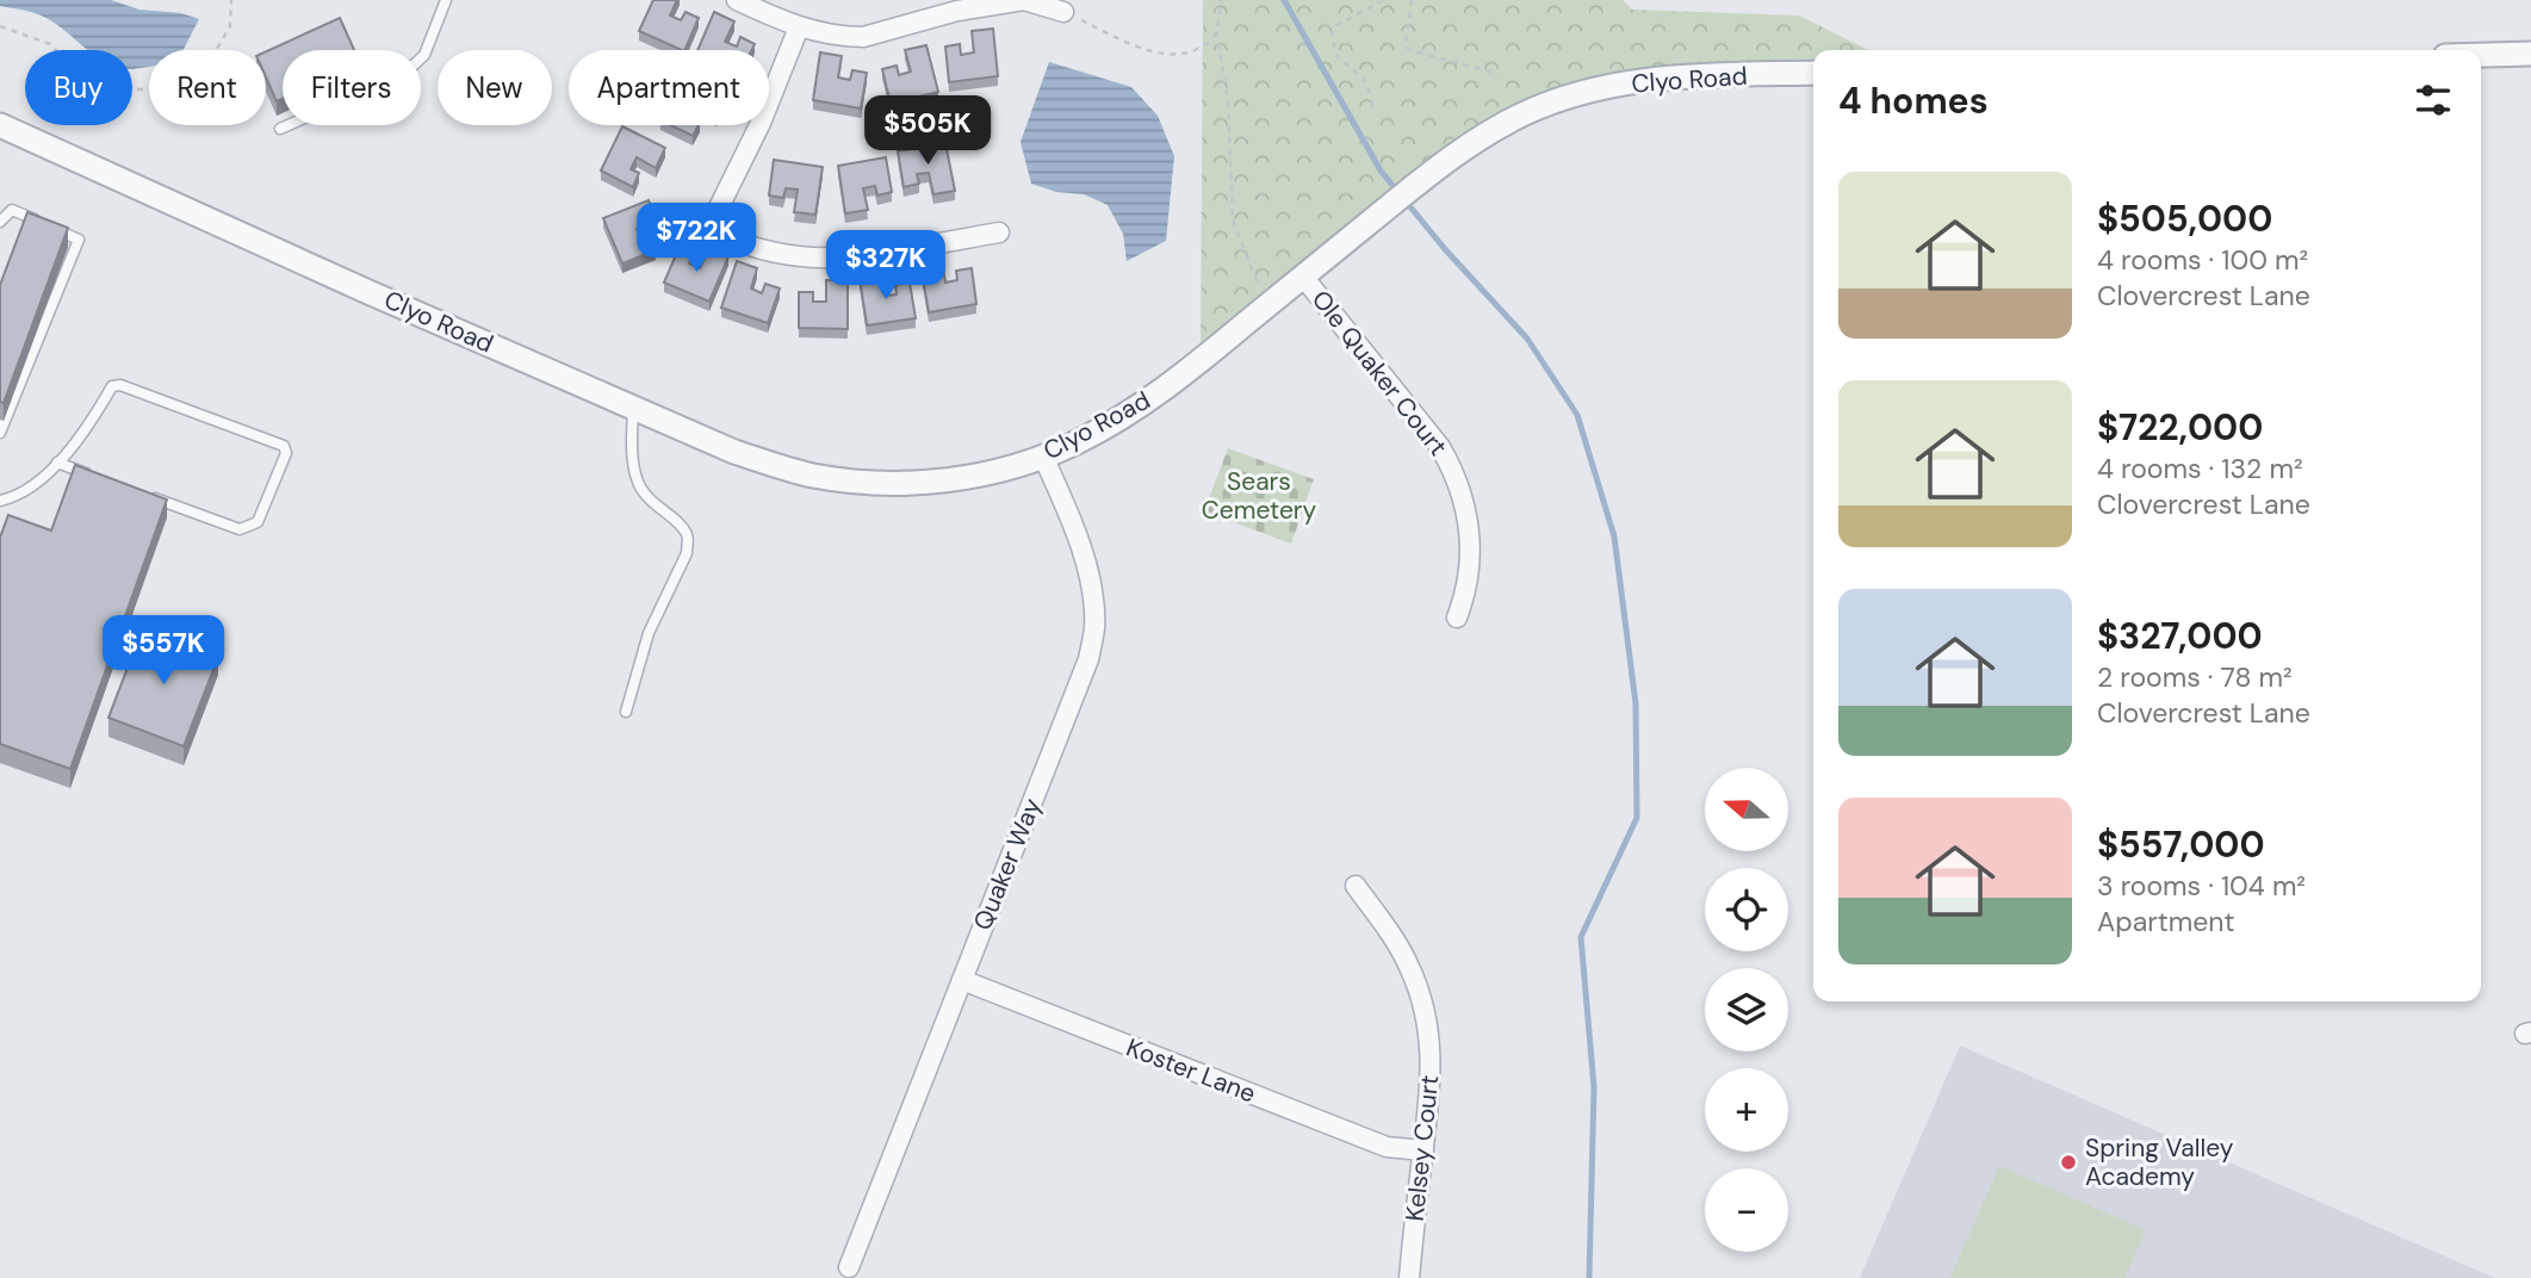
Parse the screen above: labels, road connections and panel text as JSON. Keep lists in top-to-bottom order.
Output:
{
  "streets": {
    "street": [
      "Clyo Road",
      "Ole Quaker Court",
      "Quaker Way",
      "Koster Lane",
      "Kelsey Court"
    ]
  },
  "crossings": [
    ["Clyo Road", "Ole Quaker Court"],
    ["Clyo Road", "Quaker Way"],
    ["Quaker Way", "Koster Lane"],
    ["Koster Lane", "Kelsey Court"]
  ],
  "parks": ["Sears Cemetery"],
  "places": ["Spring Valley Academy"],
  "north": "left",
  "page": {
    "chip": [
      "Buy",
      "Rent",
      "Filters",
      "New",
      "Apartment"
    ],
    "heading": "4 homes",
    "price": [
      "$505K",
      "$722K",
      "$327K",
      "$557K"
    ],
    "list": [
      {
        "name": "$505,000",
        "note": "4 rooms · 100 m² · Clovercrest Lane"
      },
      {
        "name": "$722,000",
        "note": "4 rooms · 132 m² · Clovercrest Lane"
      },
      {
        "name": "$327,000",
        "note": "2 rooms · 78 m² · Clovercrest Lane"
      },
      {
        "name": "$557,000",
        "note": "3 rooms · 104 m² · Apartment"
      }
    ],
    "map_buttons": ["+", "−"]
  }
}
